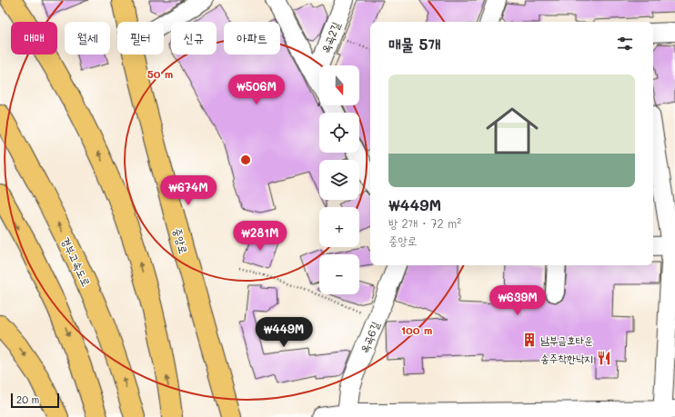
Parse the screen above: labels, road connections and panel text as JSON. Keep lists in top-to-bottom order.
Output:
{
  "streets": {
    "main road": ["중앙로", "경부고속도로"],
    "street": ["옥곡2길", "옥곡6길"]
  },
  "places": {
    "building": ["남부금호타운"],
    "restaurant": ["송주착한낙지"]
  },
  "scale_bar": "20 m",
  "north": "bottom",
  "page": {
    "chip": [
      "매매",
      "월세",
      "필터",
      "신규",
      "아파트"
    ],
    "heading": "매물 5개",
    "map_buttons": ["+", "−"],
    "list": [
      {
        "name": "₩449M",
        "note": "방 2개 · 72 m² · 중앙로"
      }
    ],
    "price": [
      "₩506M",
      "₩674M",
      "₩281M",
      "₩639M",
      "₩449M"
    ],
    "scale": "20 m"
  },
  "rings": ["50 m", "100 m"]
}
